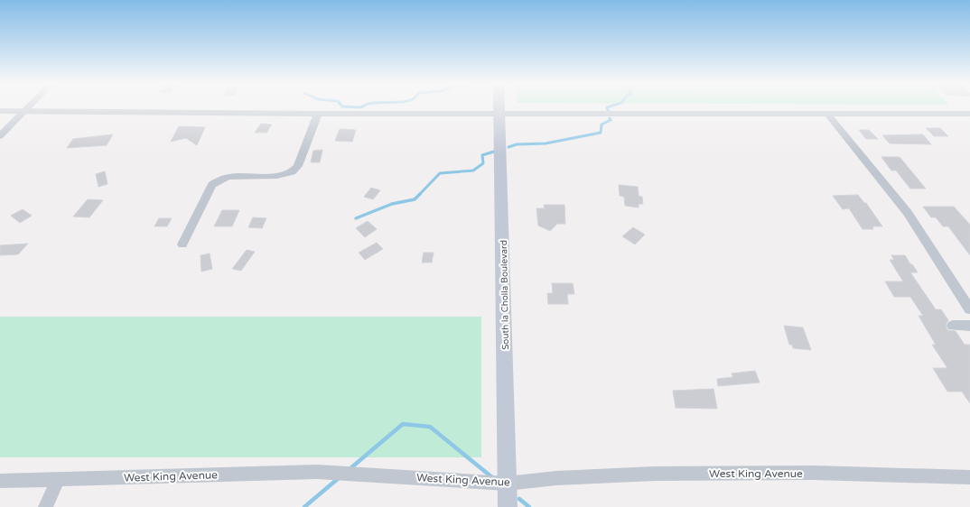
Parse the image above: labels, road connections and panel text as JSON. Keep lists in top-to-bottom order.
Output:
{
  "streets": {
    "main road": ["South la Cholla Boulevard"],
    "street": ["West King Avenue"]
  },
  "crossings": [
    ["South la Cholla Boulevard", "West King Avenue"]
  ]
}
